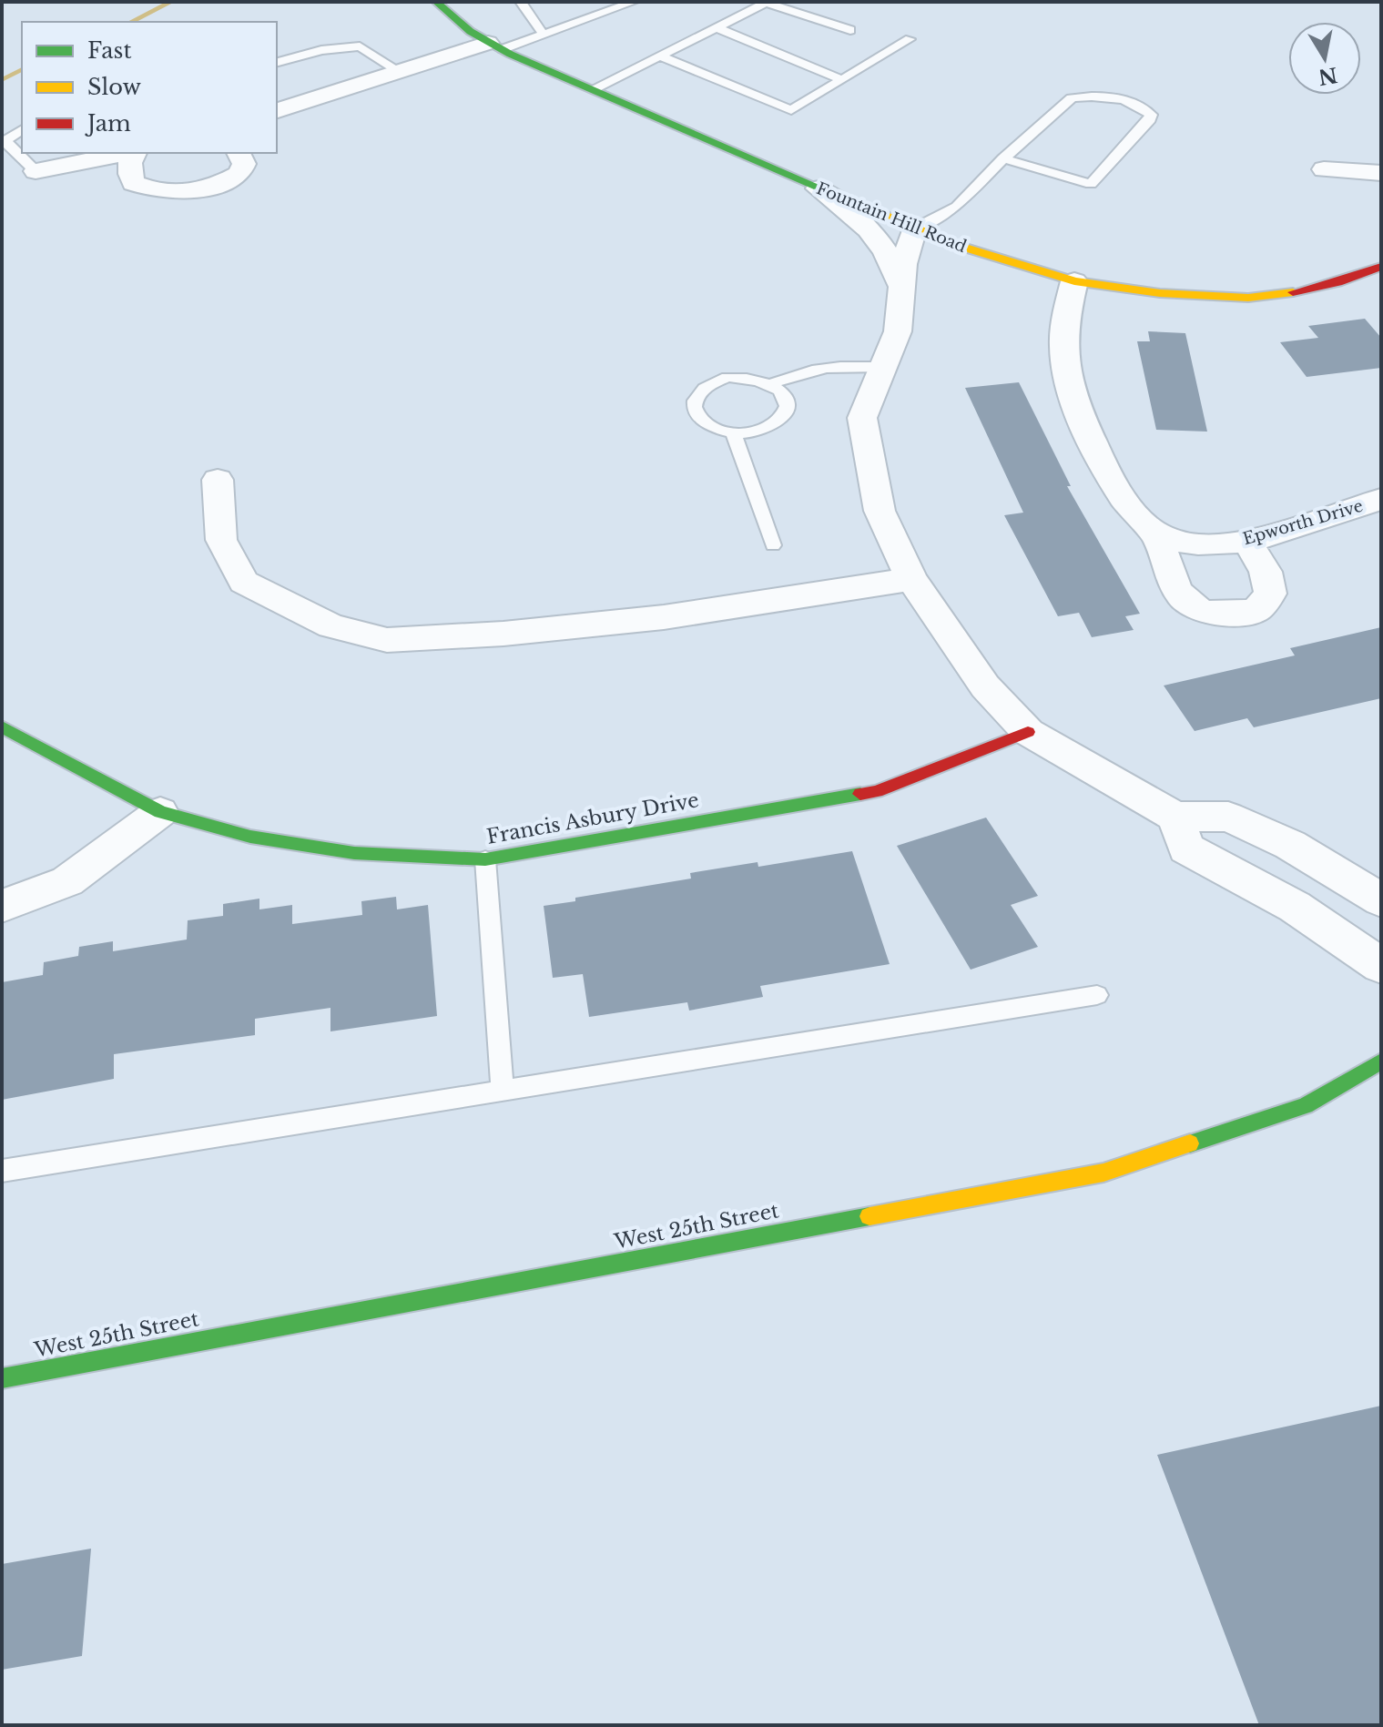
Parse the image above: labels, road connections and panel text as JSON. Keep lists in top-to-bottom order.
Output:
{
  "streets": {
    "street": [
      "Fountain Hill Road",
      "Epworth Drive",
      "Francis Asbury Drive",
      "West 25th Street"
    ]
  },
  "legend": ["Fast", "Slow", "Jam"],
  "north": "bottom"
}
